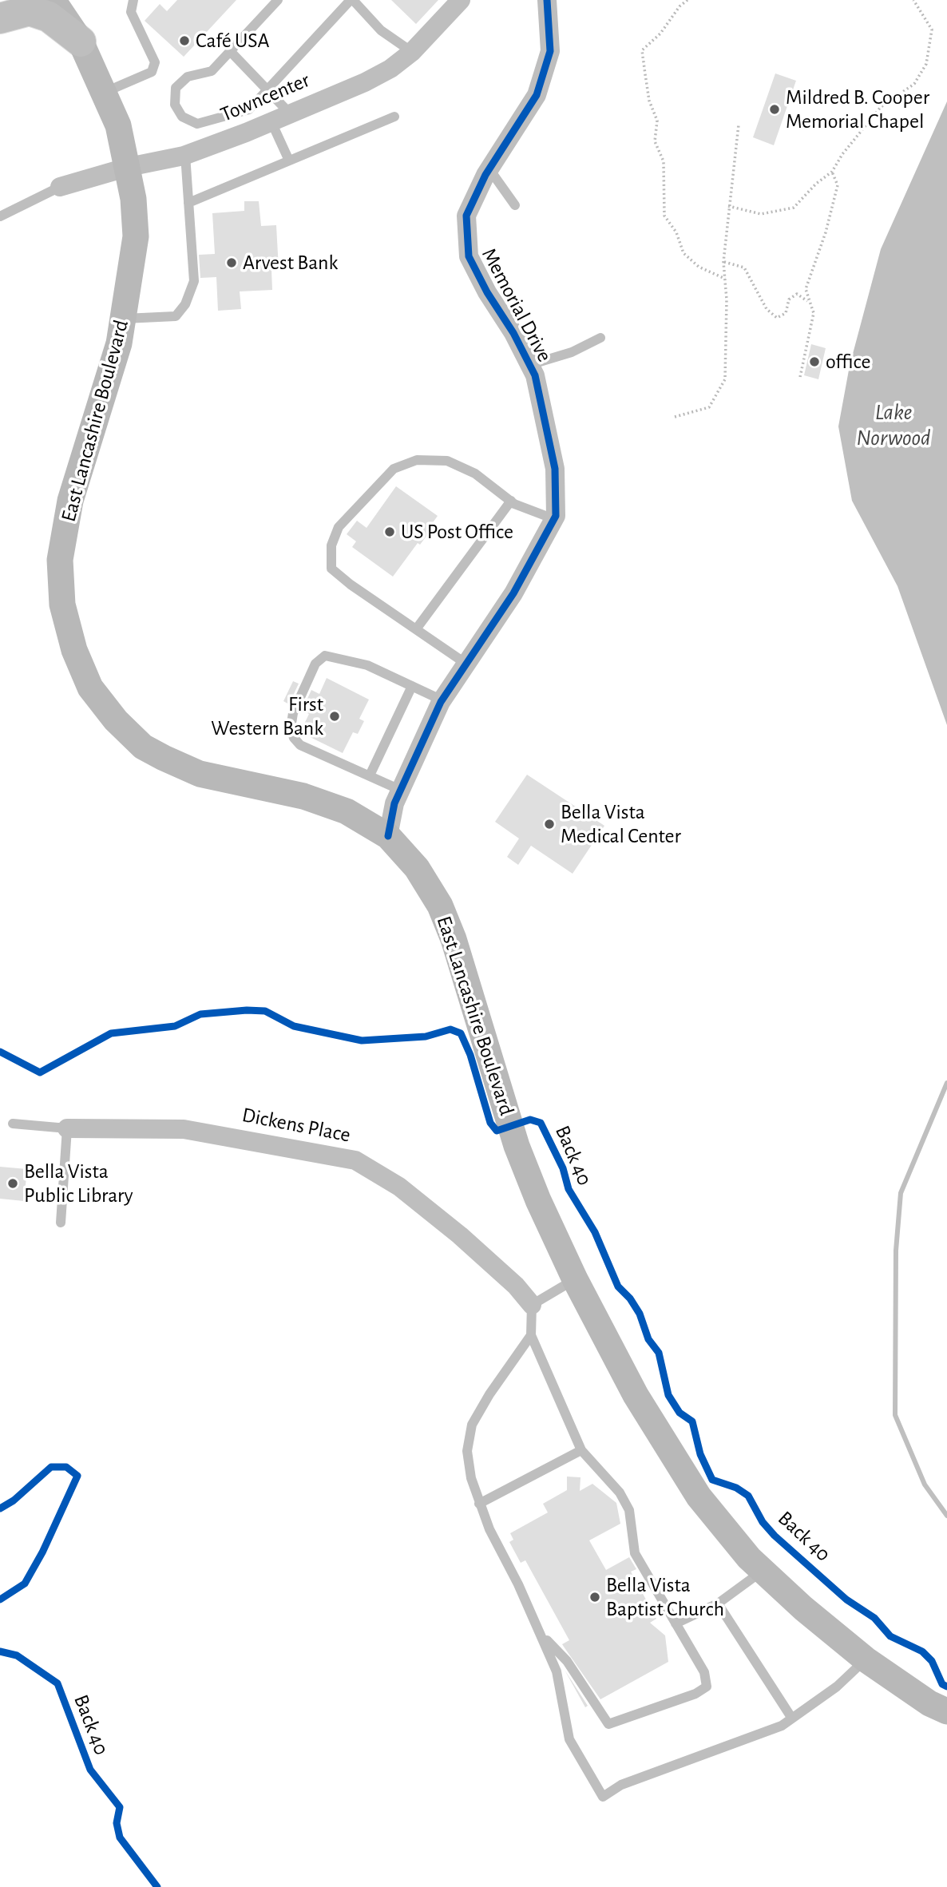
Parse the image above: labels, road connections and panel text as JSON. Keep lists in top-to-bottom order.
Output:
{
  "streets": {
    "main road": ["East Lancashire Boulevard"],
    "street": ["Towncenter", "Memorial Drive", "Dickens Place"],
    "cycle path": ["Back 40"]
  },
  "crossings": [
    ["Towncenter", "East Lancashire Boulevard"],
    ["Memorial Drive", "East Lancashire Boulevard"]
  ],
  "water": ["Lake Norwood"],
  "places": [
    "Café USA",
    "Mildred B. Cooper Memorial Chapel",
    "Arvest Bank",
    "office",
    "US Post Office",
    "First Western Bank",
    "Bella Vista Medical Center",
    "Bella Vista Public Library",
    "Bella Vista Baptist Church"
  ]
}
